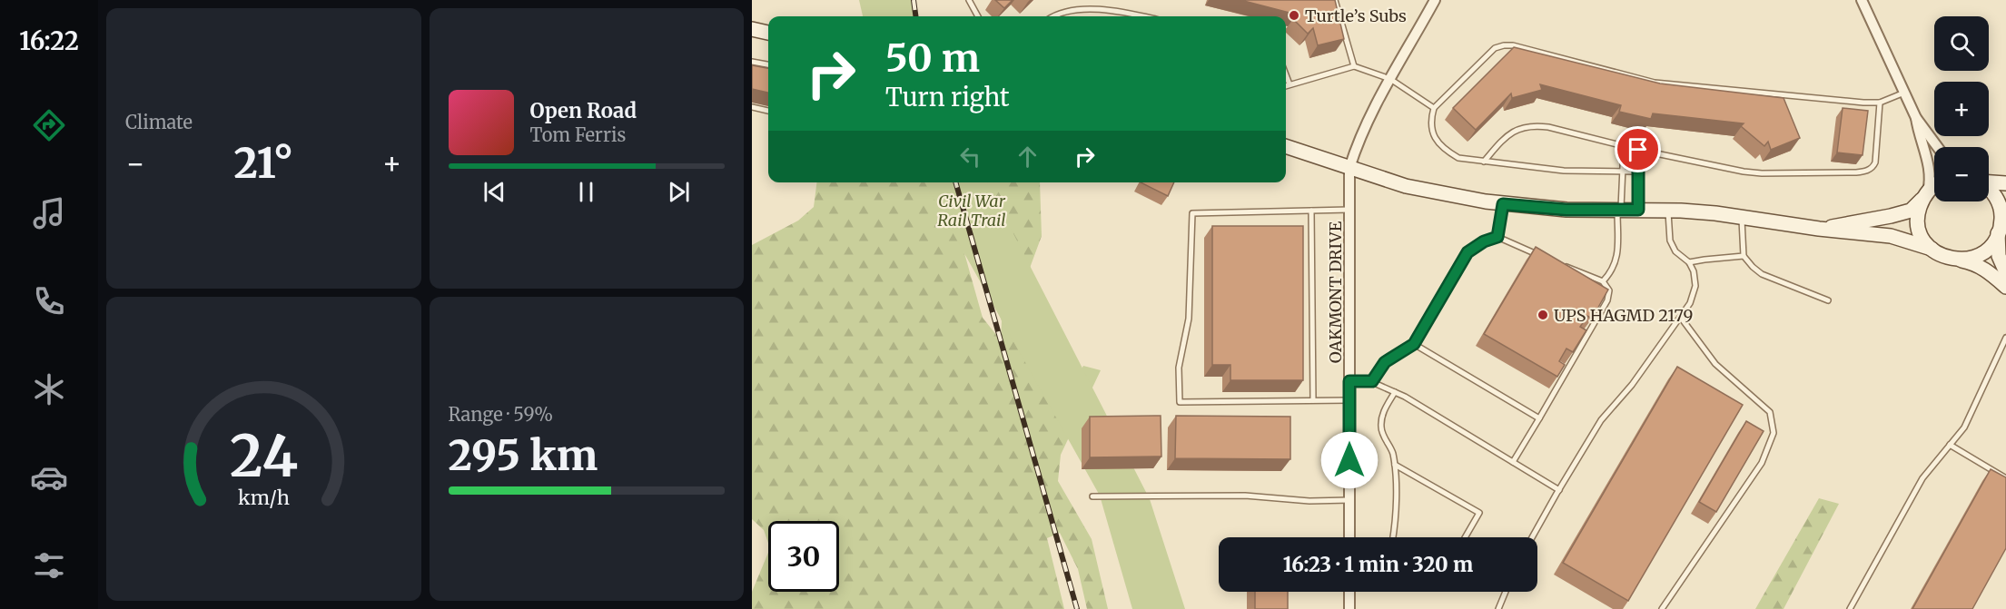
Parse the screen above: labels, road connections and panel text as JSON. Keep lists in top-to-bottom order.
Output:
{
  "streets": {
    "street": ["OAKMONT DRIVE"]
  },
  "parks": ["Civil War Rail Trail"],
  "places": ["Turtle’s Subs", "UPS HAGMD 2179"],
  "page": {
    "tabs": "16:22",
    "tile": [
      "Climate",
      ["Range · 59%", "295 km"]
    ],
    "map_buttons": ["+", "−"],
    "turn": ["50 m", "Turn right"],
    "song": ["Open Road", "Tom Ferris"],
    "heat": ["−", "21°", "+"],
    "limit": "30",
    "trip": "16:23 · 1 min · 320 m",
    "gauge": ["24", "km/h"]
  }
}
